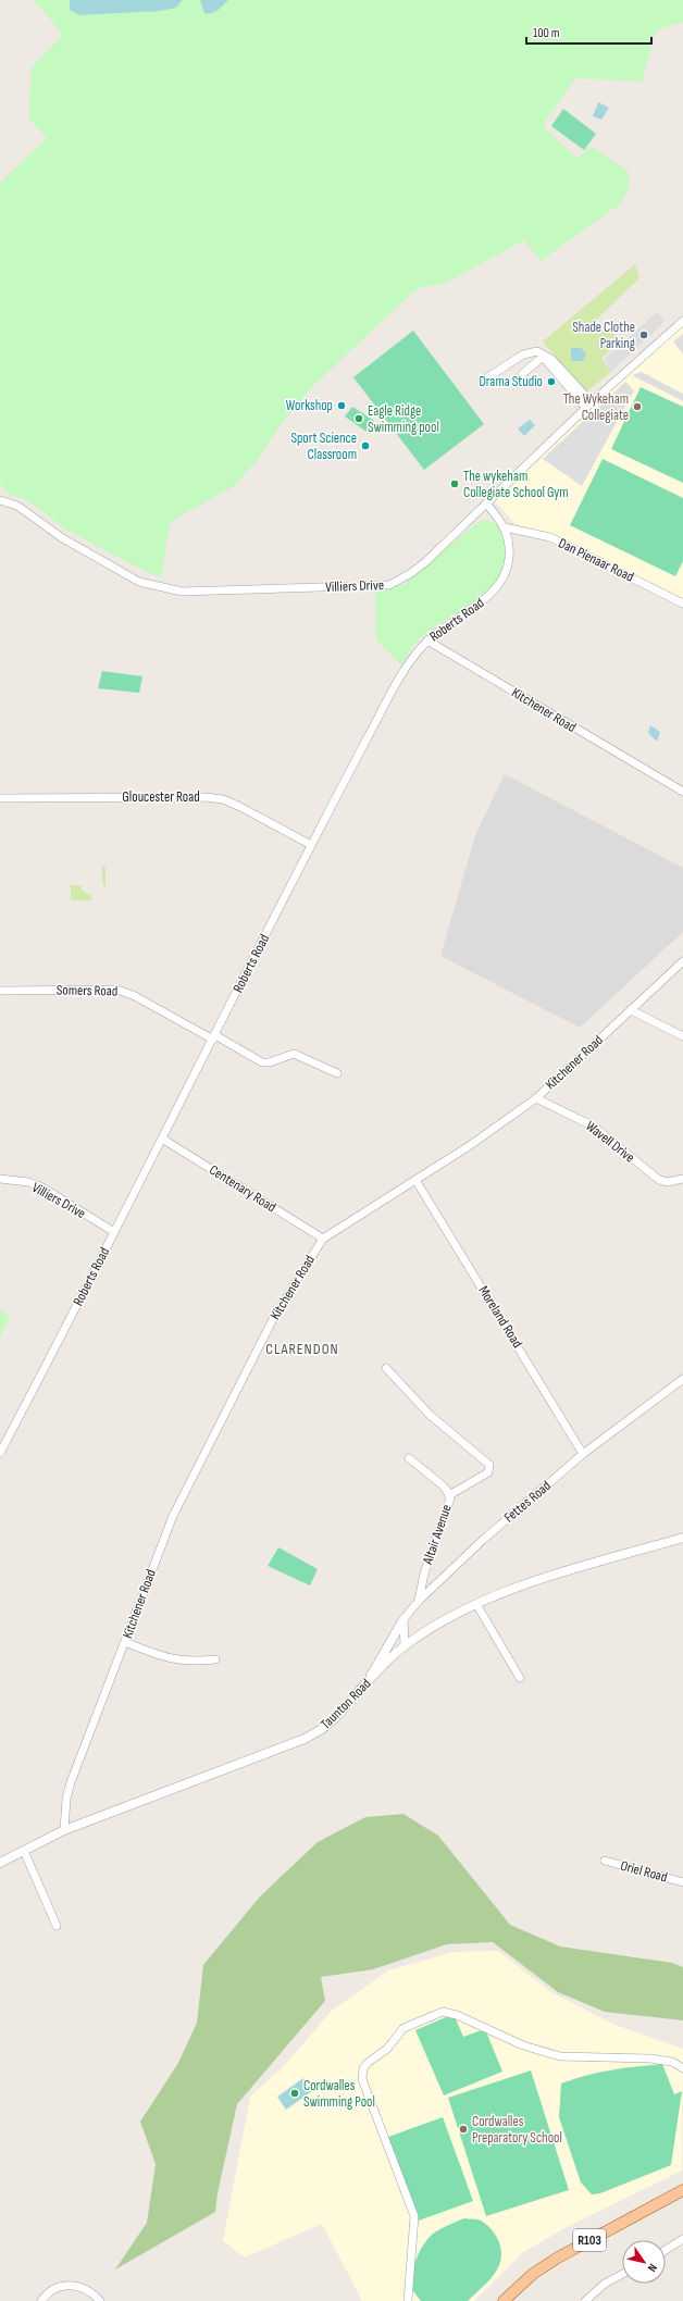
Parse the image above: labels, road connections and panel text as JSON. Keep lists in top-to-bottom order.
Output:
{
  "streets": {
    "main road": ["R103"],
    "street": [
      "Dan Pienaar Road",
      "Villiers Drive",
      "Roberts Road",
      "Kitchener Road",
      "Gloucester Road",
      "Somers Road",
      "Wavell Drive",
      "Centenary Road",
      "Moreland Road",
      "Fettes Road",
      "Altair Avenue",
      "Taunton Road",
      "Oriel Road"
    ]
  },
  "crossings": [
    ["Dan Pienaar Road", "Roberts Road"],
    ["Villiers Drive", "Roberts Road"],
    ["Roberts Road", "Kitchener Road"],
    ["Roberts Road", "Gloucester Road"],
    ["Roberts Road", "Somers Road"],
    ["Roberts Road", "Centenary Road"],
    ["Kitchener Road", "Wavell Drive"],
    ["Kitchener Road", "Centenary Road"],
    ["Kitchener Road", "Moreland Road"],
    ["Kitchener Road", "Taunton Road"],
    ["Moreland Road", "Fettes Road"],
    ["Fettes Road", "Altair Avenue"]
  ],
  "districts": ["CLARENDON"],
  "places": [
    "Shade Clothe Parking",
    "Drama Studio",
    "Workshop",
    "The Wykeham Collegiate",
    "Eagle Ridge Swimming pool",
    "Sport Science Classroom",
    "The wykeham Collegiate School Gym",
    "Cordwalles Swimming Pool",
    "Cordwalles Preparatory School"
  ],
  "scale_bar": "100 m",
  "north": "bottom right"
}
